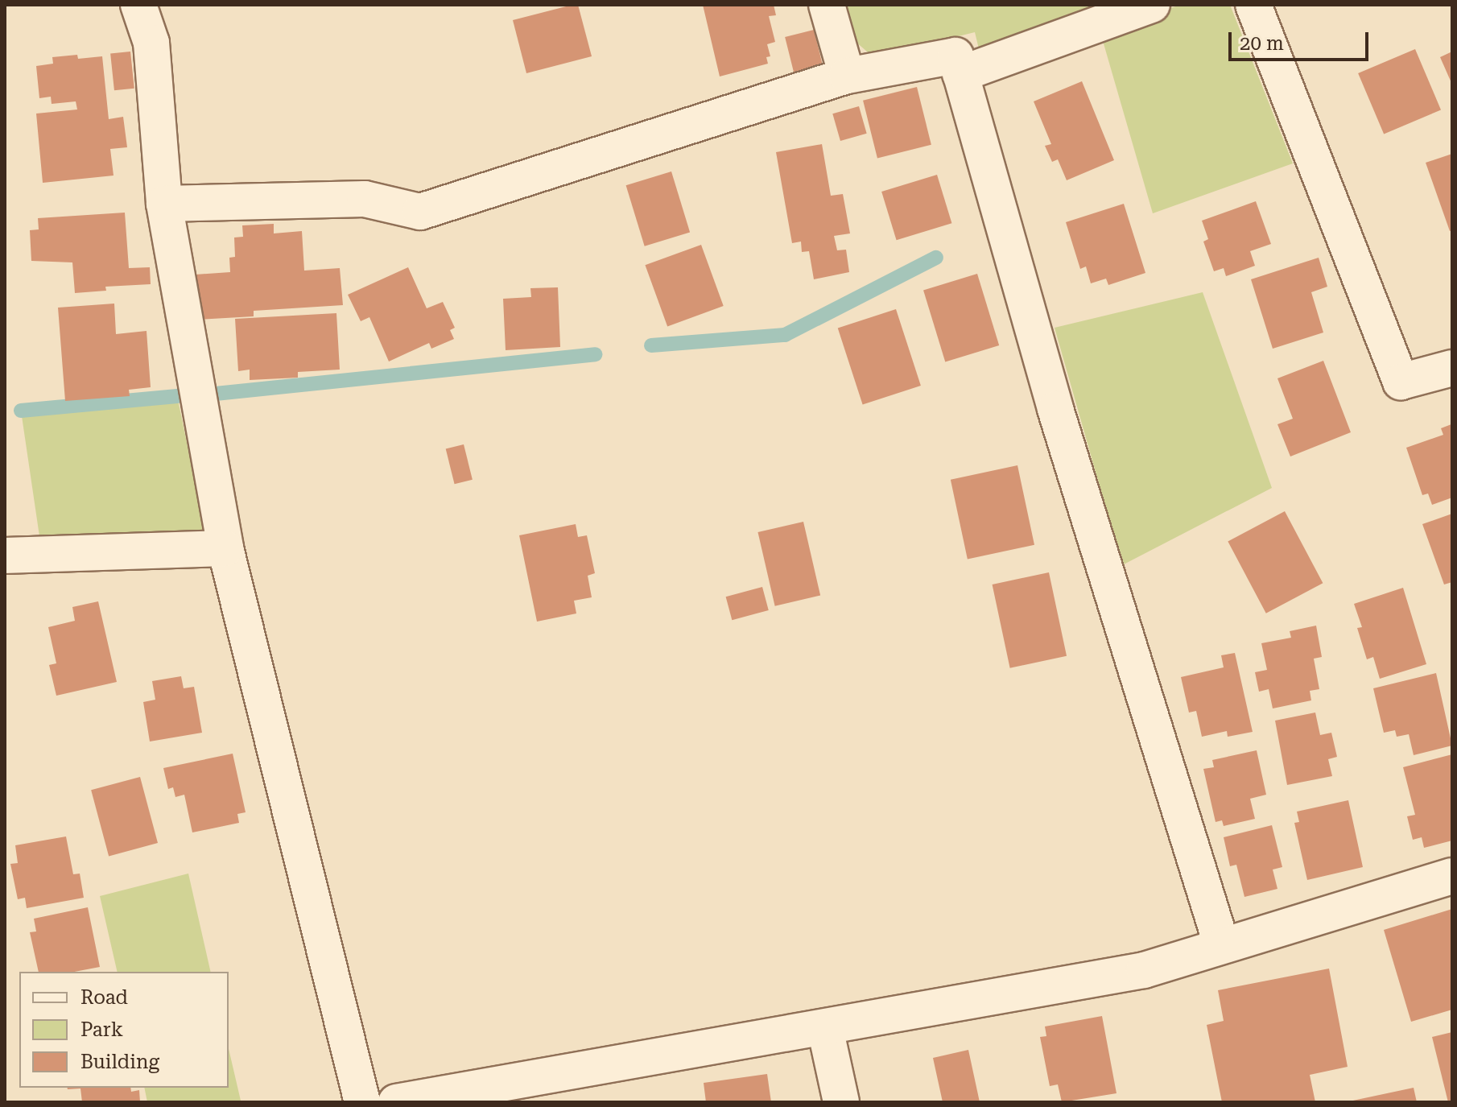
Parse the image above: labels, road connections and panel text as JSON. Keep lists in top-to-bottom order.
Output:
{
  "legend": ["Road", "Park", "Building"],
  "scale_bar": "20 m"
}
